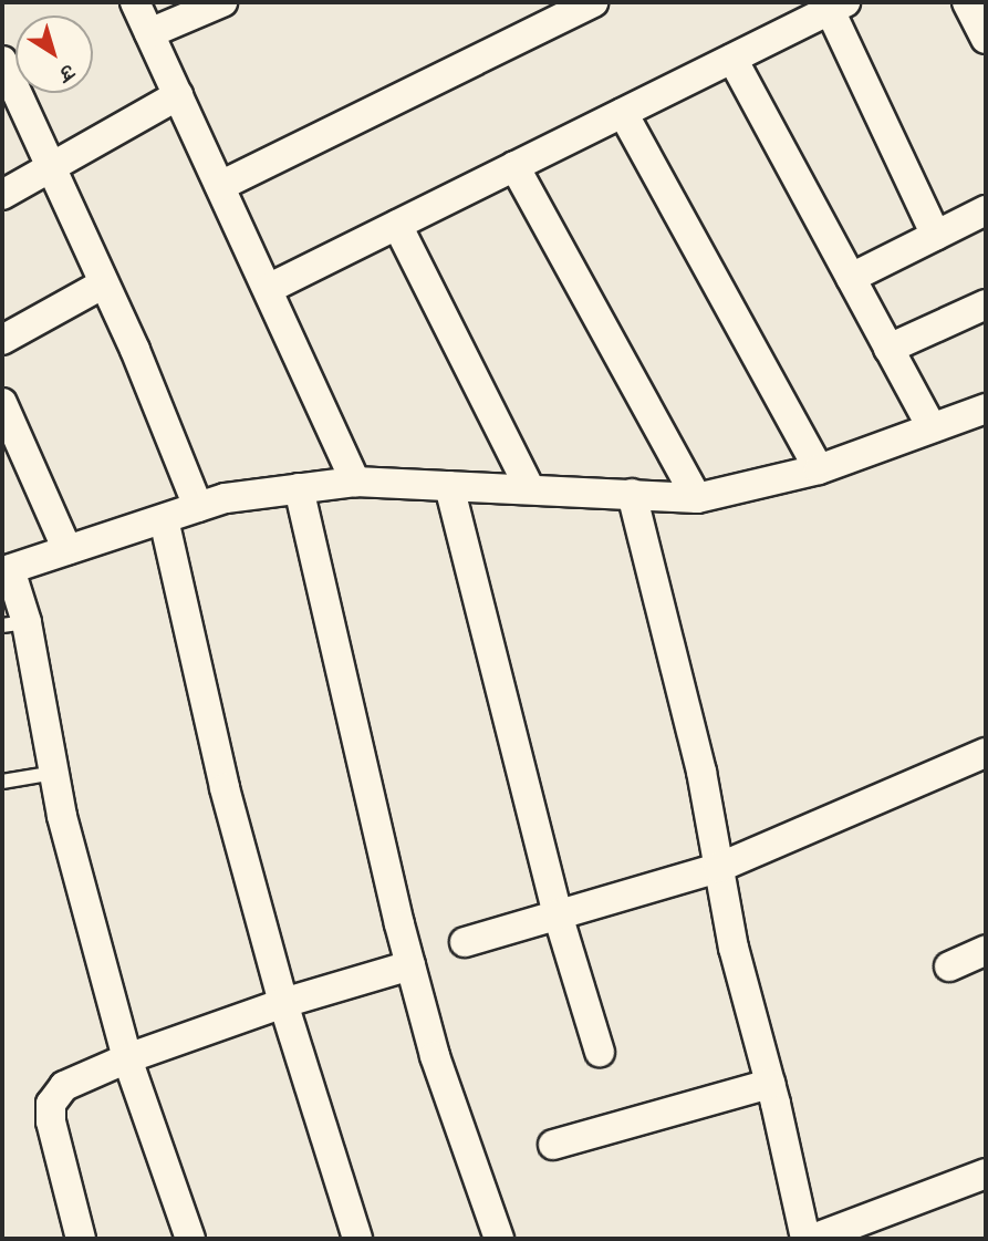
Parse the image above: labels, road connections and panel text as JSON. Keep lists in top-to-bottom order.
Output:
{
  "north": "bottom right"
}
